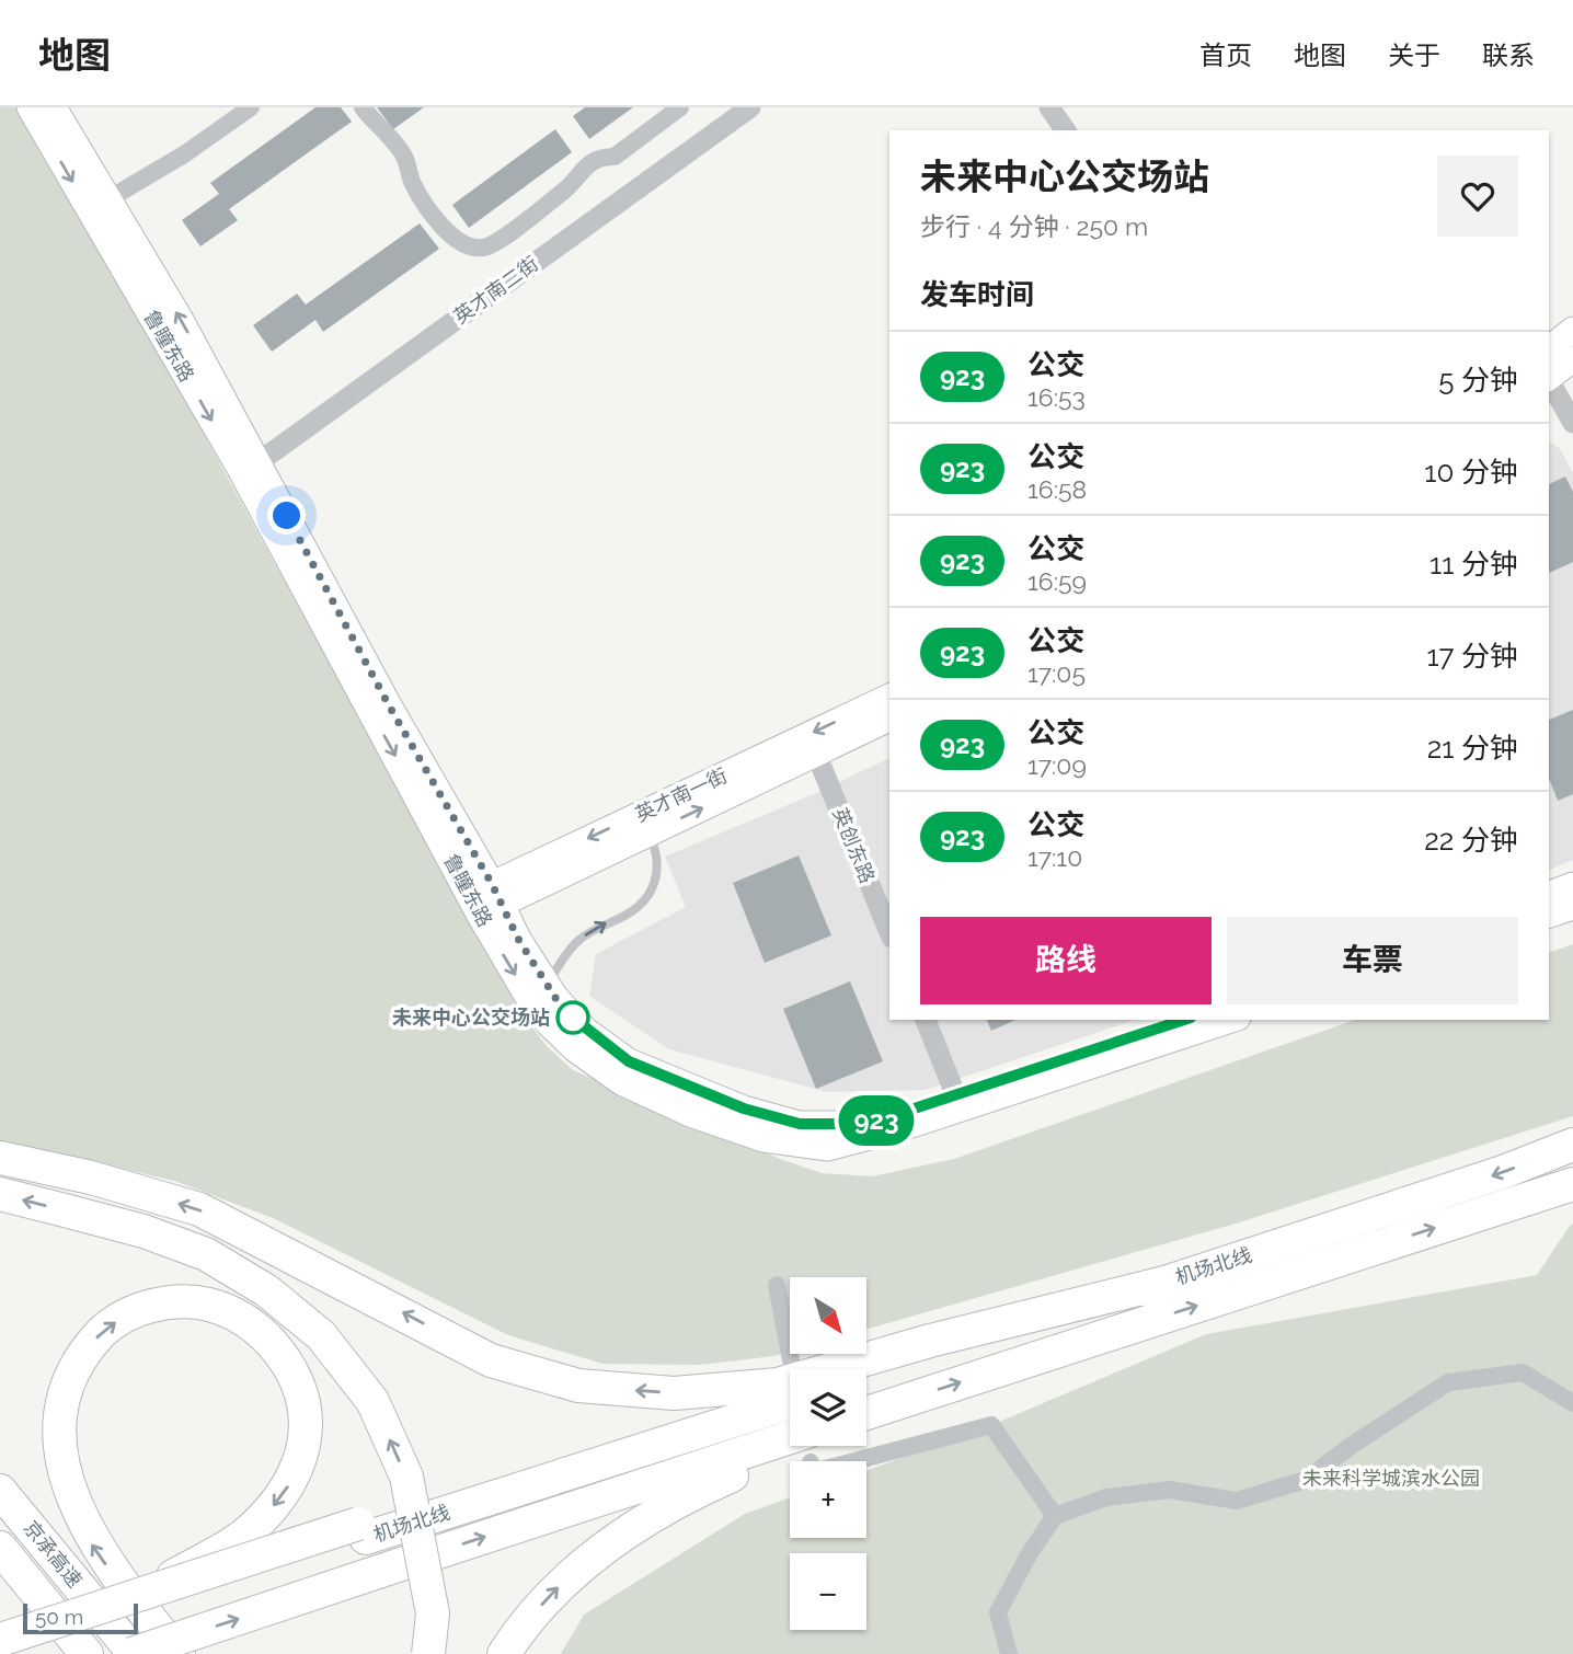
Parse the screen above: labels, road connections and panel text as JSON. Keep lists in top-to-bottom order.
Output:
{
  "streets": {
    "highway": ["机场北线", "京承高速"],
    "main road": ["鲁瞳东路", "英才南一街"],
    "street": ["英才南二街", "英创东路"]
  },
  "crossings": [
    ["英才南二街", "鲁瞳东路"],
    ["鲁瞳东路", "英才南一街"],
    ["英才南一街", "英创东路"],
    ["机场北线", "京承高速"]
  ],
  "parks": ["未来科学城滨水公园"],
  "places": ["未来中心公交场站"],
  "lines": ["bus line 923"],
  "scale_bar": "50 m",
  "north": "bottom right",
  "page": {
    "header": "地图",
    "nav": [
      "首页",
      "地图",
      "关于",
      "联系"
    ],
    "on_map": "923",
    "heading": [
      ["未来中心公交场站", "步行 · 4 分钟 · 250 m"],
      "发车时间"
    ],
    "list": [
      {
        "mark": "923",
        "name": "公交",
        "note": "16:53",
        "value": "5 分钟"
      },
      {
        "mark": "923",
        "name": "公交",
        "note": "16:58",
        "value": "10 分钟"
      },
      {
        "mark": "923",
        "name": "公交",
        "note": "16:59",
        "value": "11 分钟"
      },
      {
        "mark": "923",
        "name": "公交",
        "note": "17:05",
        "value": "17 分钟"
      },
      {
        "mark": "923",
        "name": "公交",
        "note": "17:09",
        "value": "21 分钟"
      },
      {
        "mark": "923",
        "name": "公交",
        "note": "17:10",
        "value": "22 分钟"
      }
    ],
    "buttons": ["路线", "车票"],
    "map_buttons": ["+", "−"],
    "scale": "50 m"
  }
}
